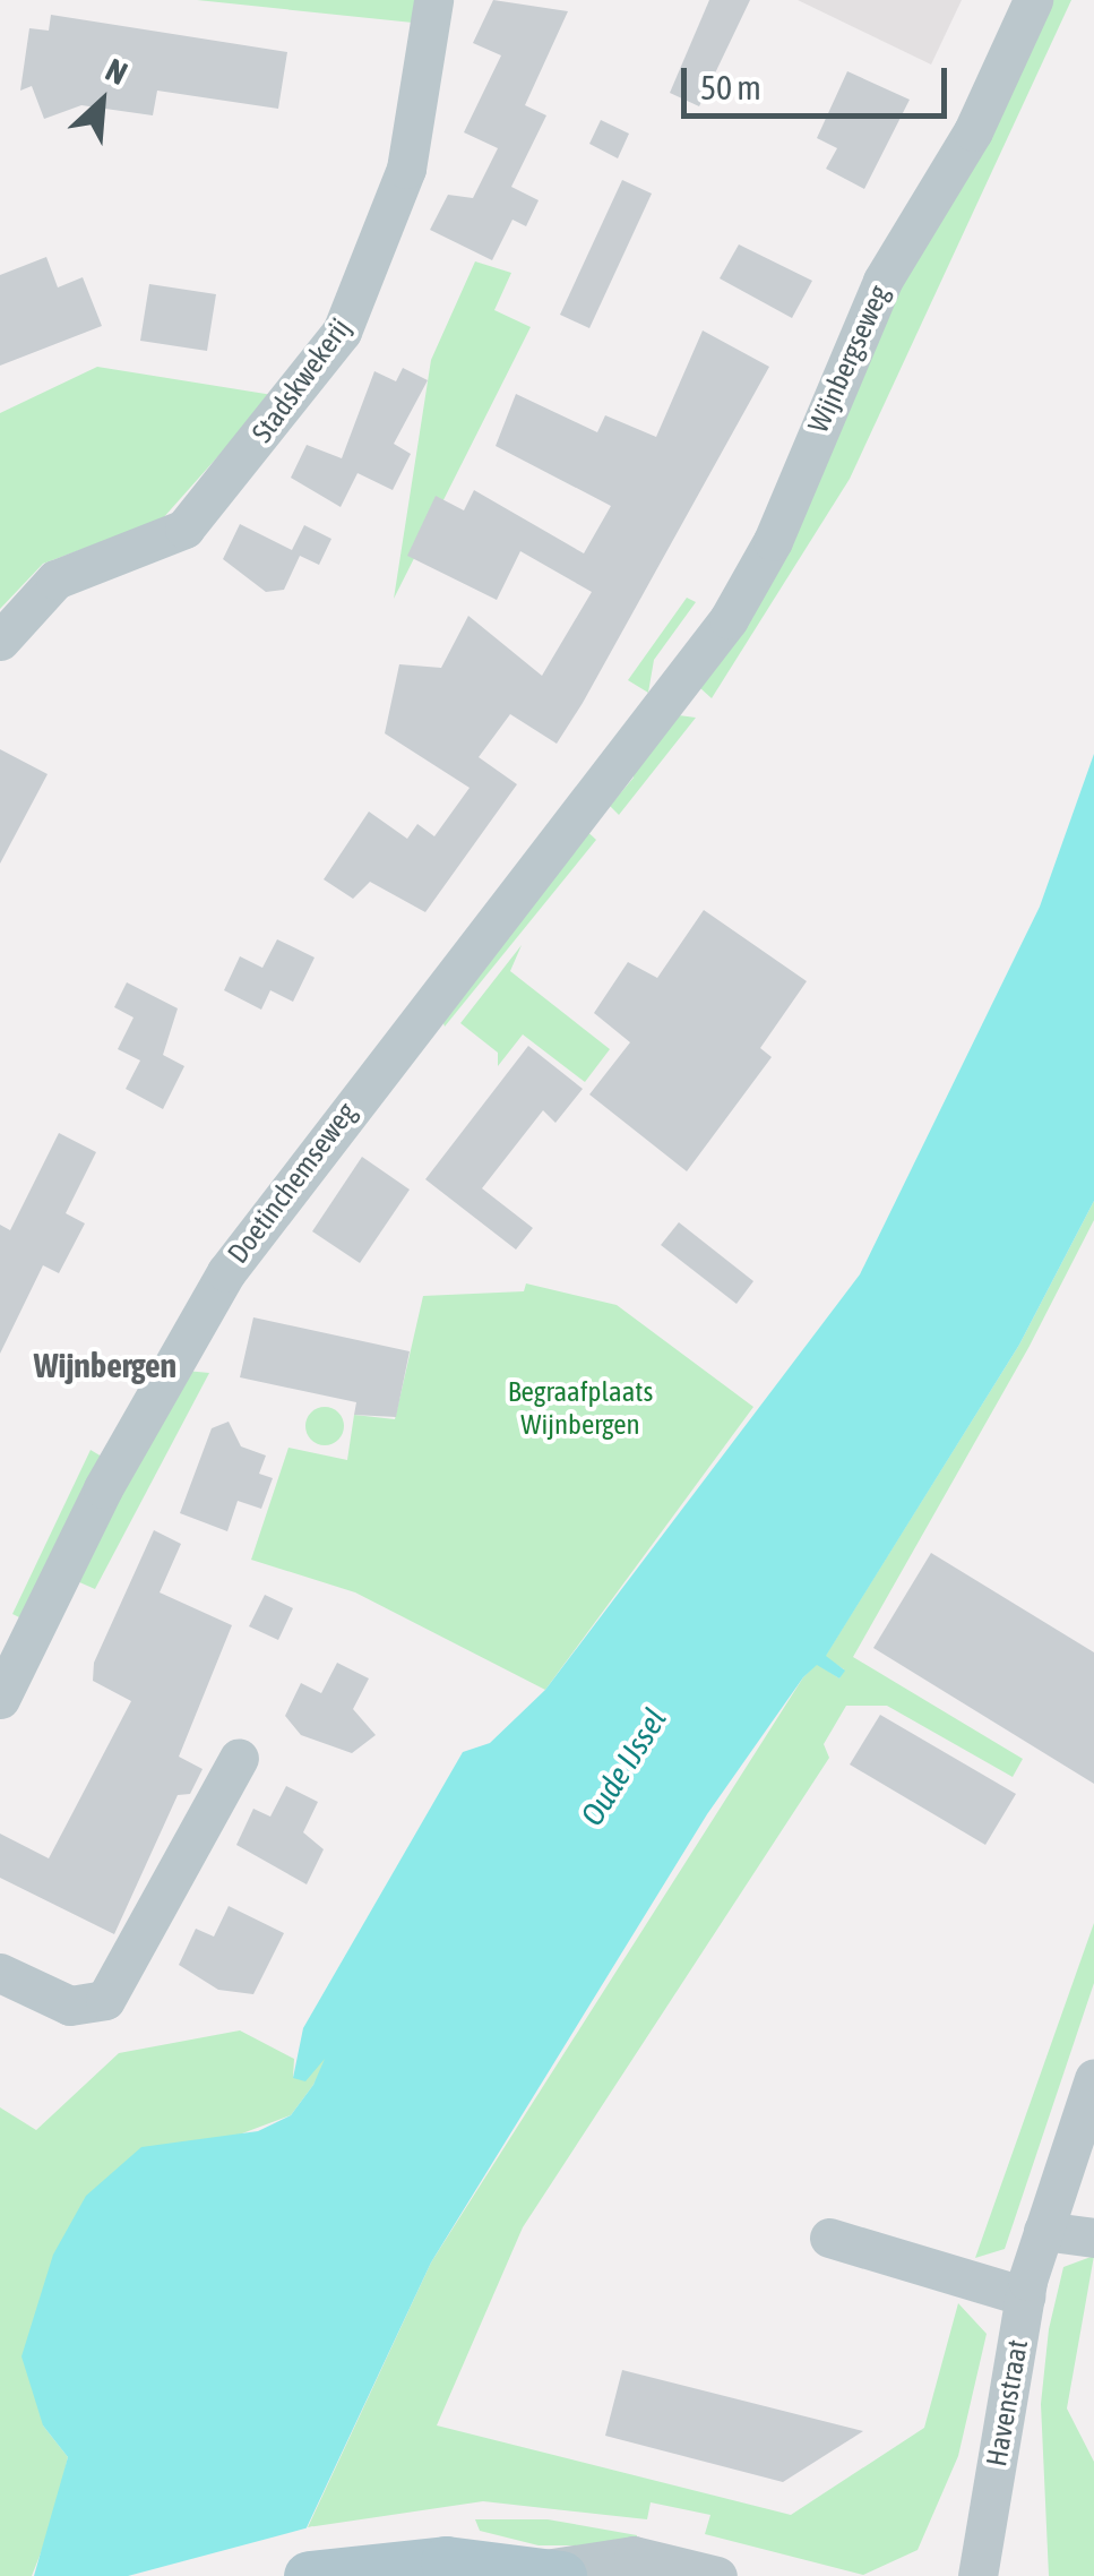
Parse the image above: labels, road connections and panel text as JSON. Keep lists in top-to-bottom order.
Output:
{
  "streets": {
    "street": [
      "Wijnbergseweg",
      "Stadskwekerij",
      "Doetinchemseweg",
      "Havenstraat"
    ]
  },
  "crossings": [
    ["Wijnbergseweg", "Doetinchemseweg"]
  ],
  "districts": ["Wijnbergen"],
  "water": ["Oude IJssel"],
  "parks": ["Begraafplaats Wijnbergen"],
  "scale_bar": "50 m",
  "north": "top right"
}
